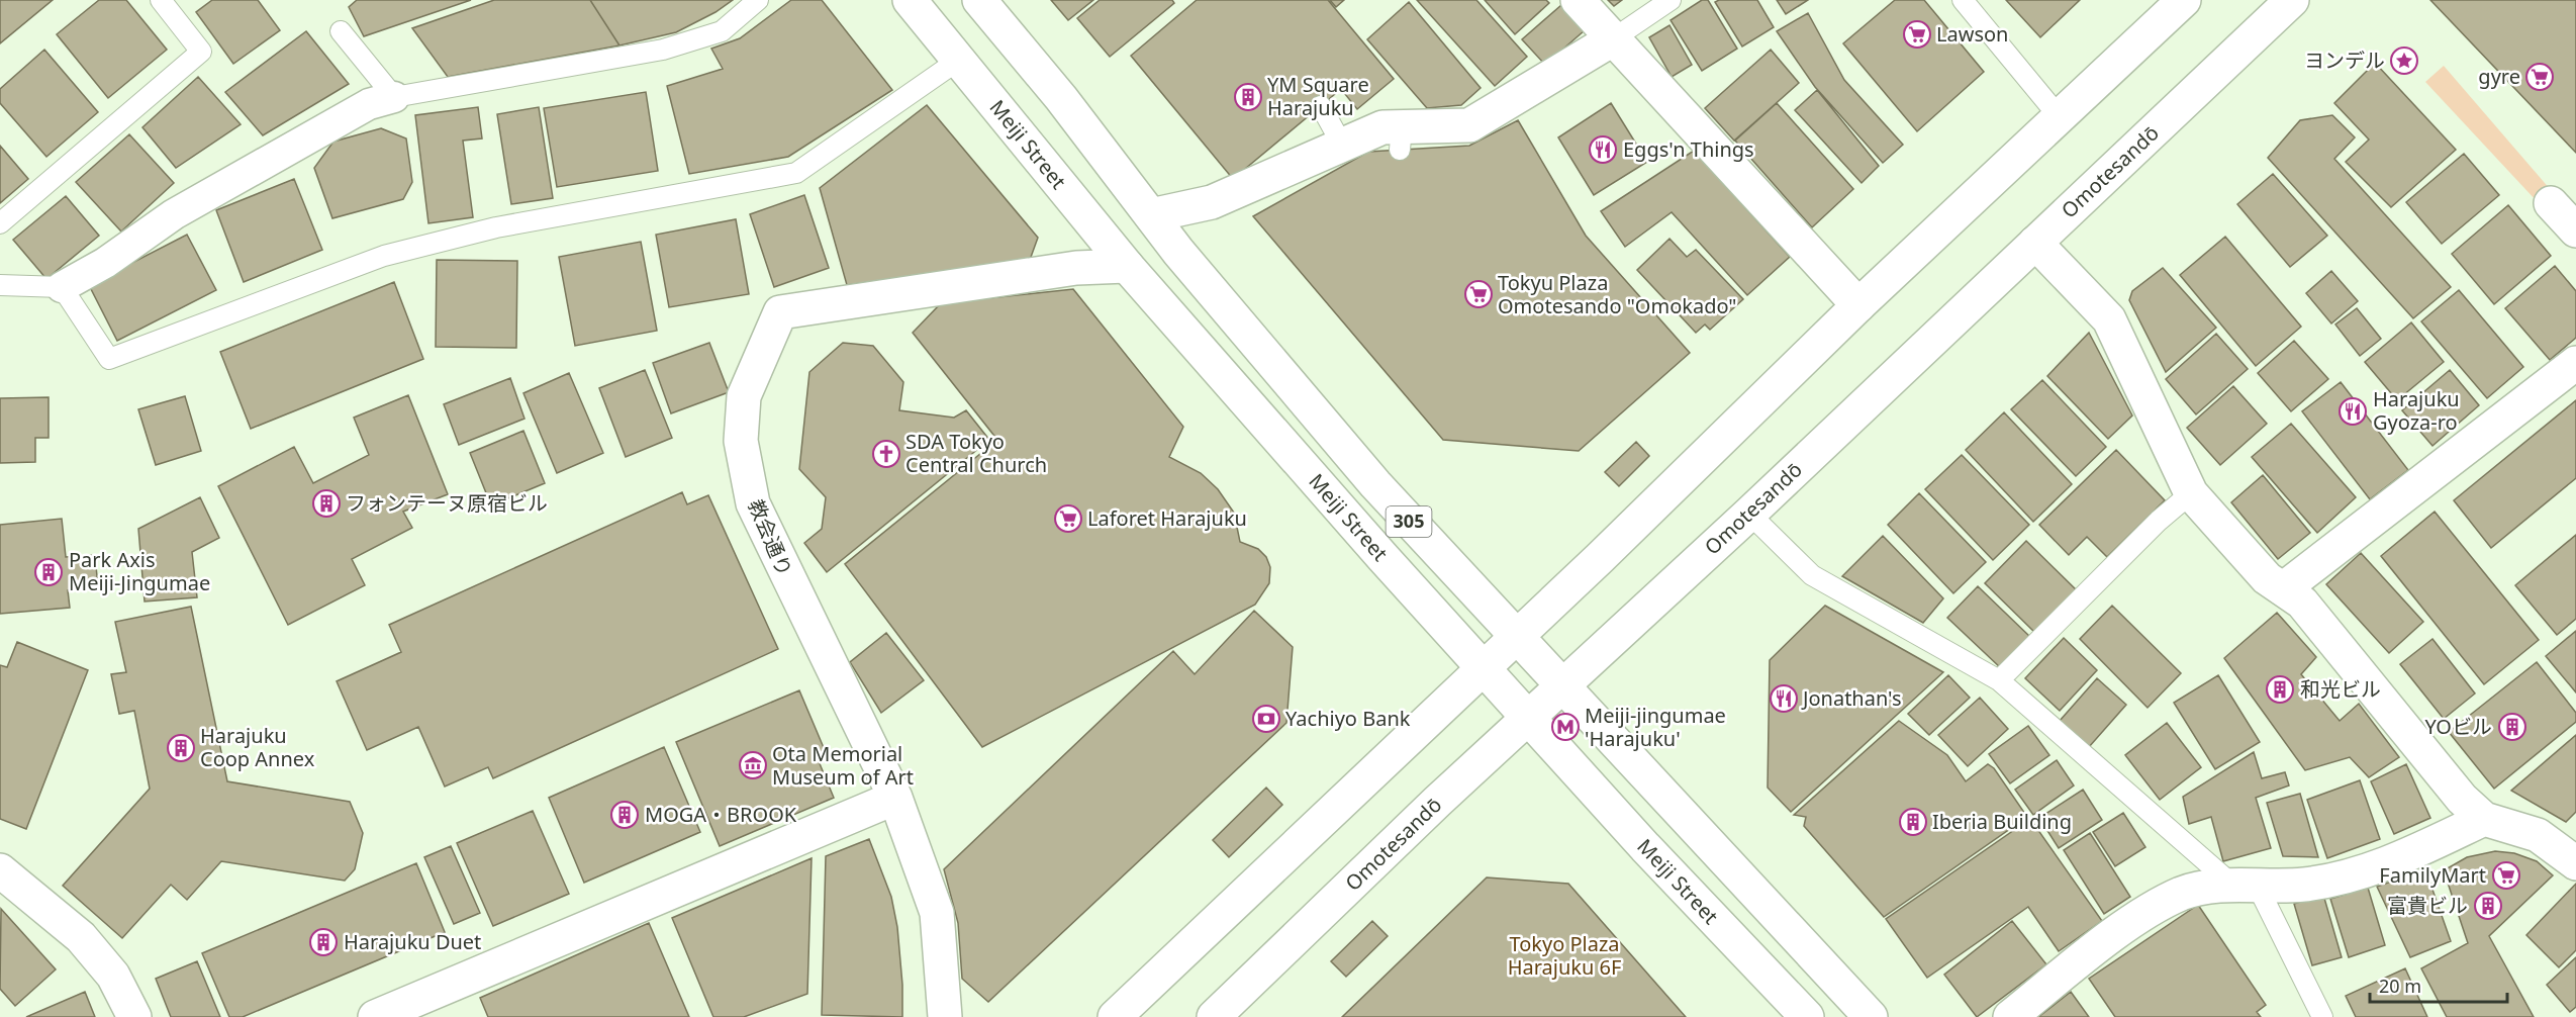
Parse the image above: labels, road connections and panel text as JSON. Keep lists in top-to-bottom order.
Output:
{
  "streets": {
    "main road": [
      "Meiji Street",
      "Omotesandō",
      "305",
      "教会通り"
    ]
  },
  "crossings": [
    ["Meiji Street", "Omotesandō"],
    ["Meiji Street", "教会通り"],
    ["Omotesandō", "305"]
  ],
  "parks": ["Tokyo Plaza Harajuku 6F"],
  "places": {
    "supermarket": [
      "Lawson",
      "gyre",
      "Tokyu Plaza Omotesando \"Omokado\"",
      "Laforet Harajuku",
      "FamilyMart"
    ],
    "place": ["ヨンデル"],
    "building": [
      "YM Square Harajuku",
      "フォンテーヌ原宿ビル",
      "Park Axis Meiji-Jingumae",
      "和光ビル",
      "YOビル",
      "Harajuku Coop Annex",
      "MOGA・BROOK",
      "Iberia Building",
      "富貴ビル",
      "Harajuku Duet"
    ],
    "restaurant": ["Eggs'n Things", "Harajuku Gyoza-ro", "Jonathan's"],
    "church": ["SDA Tokyo Central Church"],
    "bank": ["Yachiyo Bank"],
    "metro station": ["Meiji-jingumae 'Harajuku'"],
    "museum": ["Ota Memorial Museum of Art"]
  },
  "scale_bar": "20 m"
}
